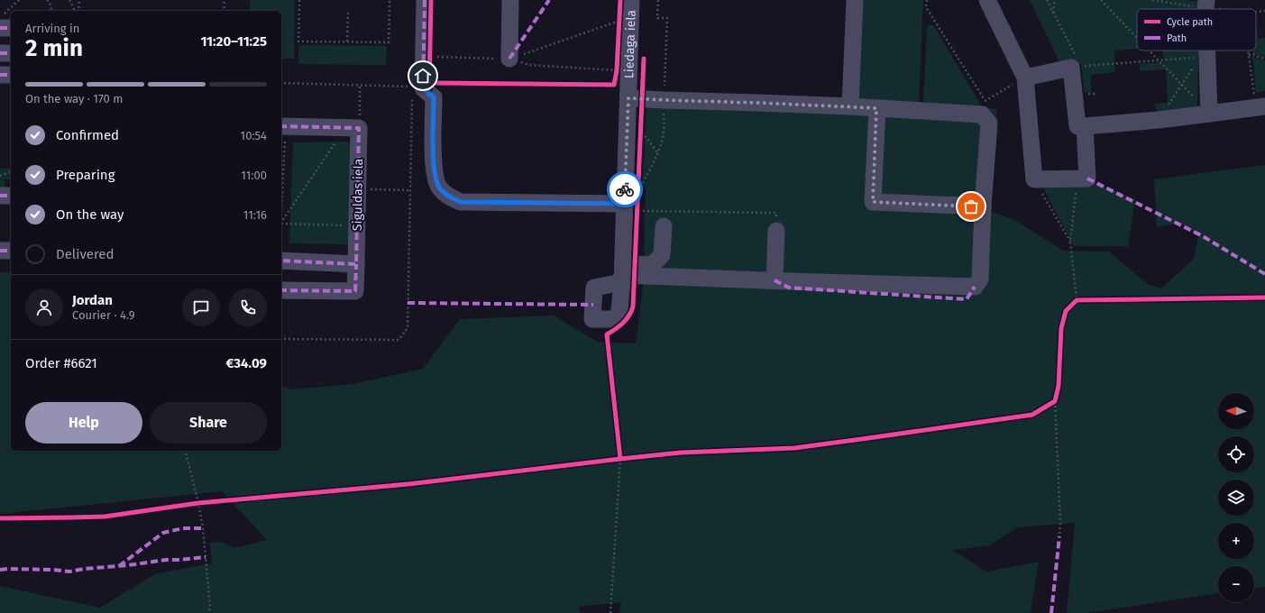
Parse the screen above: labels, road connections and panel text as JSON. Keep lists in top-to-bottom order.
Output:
{
  "streets": {
    "street": ["Liedaga iela", "Siguldas iela"]
  },
  "legend": ["Cycle path", "Path"],
  "north": "left",
  "page": {
    "heading": ["2 min", "Arriving in", "11:20–11:25"],
    "panel": [
      "Jordan",
      "Courier · 4.9",
      "Order #6621",
      "€34.09"
    ],
    "bar": "On the way · 170 m",
    "list": [
      ["Confirmed", "10:54"],
      ["Preparing", "11:00"],
      ["On the way", "11:16"],
      "Delivered"
    ],
    "map_buttons": ["+", "−"],
    "buttons": ["Help", "Share"]
  }
}
